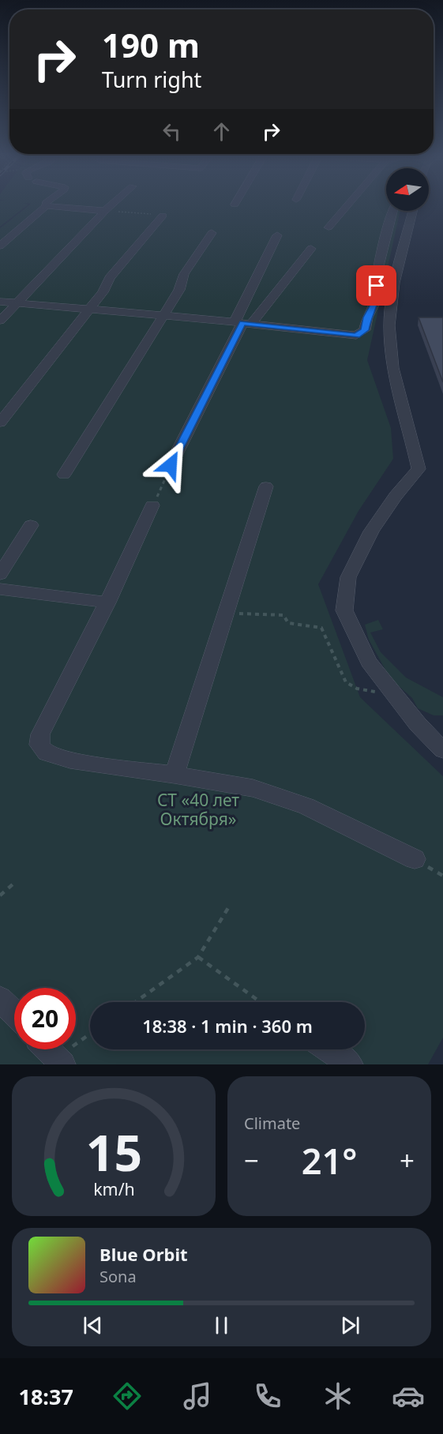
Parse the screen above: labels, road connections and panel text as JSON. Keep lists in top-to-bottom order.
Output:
{
  "parks": ["СТ «40 лет Октября»"],
  "north": "left",
  "page": {
    "turn": ["190 m", "Turn right"],
    "limit": "20",
    "trip": "18:38 · 1 min · 360 m",
    "tile": "Climate",
    "heat": ["−", "21°", "+"],
    "song": ["Blue Orbit", "Sona"],
    "tabs": "18:37",
    "gauge": ["15", "km/h"]
  }
}
